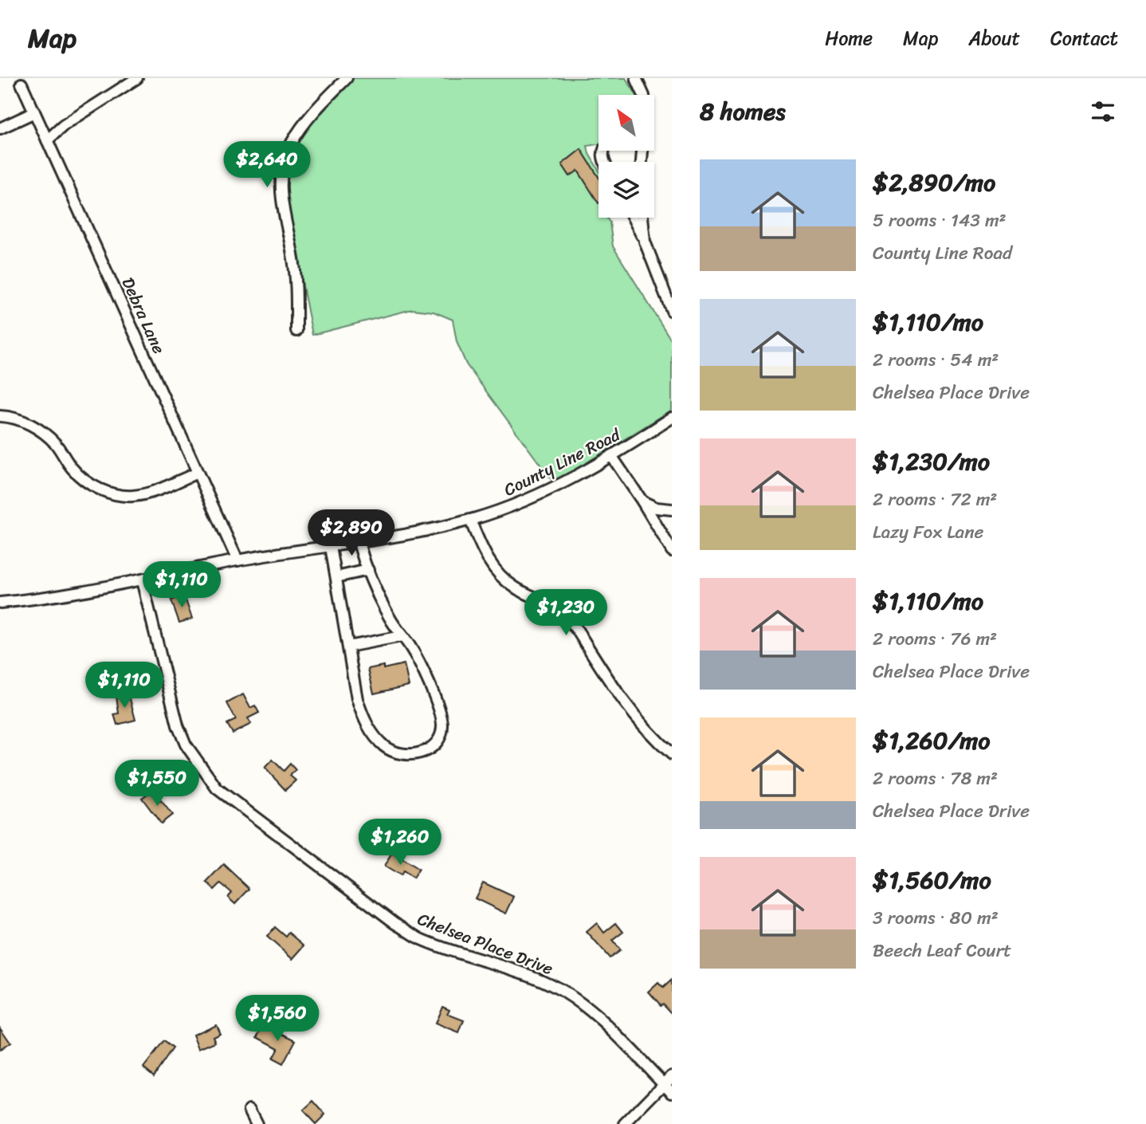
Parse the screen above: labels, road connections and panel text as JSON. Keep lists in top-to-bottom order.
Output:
{
  "streets": {
    "street": ["Debra Lane", "County Line Road", "Chelsea Place Drive"]
  },
  "crossings": [
    ["Debra Lane", "County Line Road"],
    ["County Line Road", "Chelsea Place Drive"]
  ],
  "north": "top left",
  "page": {
    "header": "Map",
    "nav": [
      "Home",
      "Map",
      "About",
      "Contact"
    ],
    "heading": "8 homes",
    "price": [
      "$2,640",
      "$2,890",
      "$1,110",
      "$1,230",
      "$1,110",
      "$1,550",
      "$1,260",
      "$1,560"
    ],
    "list": [
      {
        "name": "$2,890/mo",
        "note": "5 rooms · 143 m² · County Line Road"
      },
      {
        "name": "$1,110/mo",
        "note": "2 rooms · 54 m² · Chelsea Place Drive"
      },
      {
        "name": "$1,230/mo",
        "note": "2 rooms · 72 m² · Lazy Fox Lane"
      },
      {
        "name": "$1,110/mo",
        "note": "2 rooms · 76 m² · Chelsea Place Drive"
      },
      {
        "name": "$1,260/mo",
        "note": "2 rooms · 78 m² · Chelsea Place Drive"
      },
      {
        "name": "$1,560/mo",
        "note": "3 rooms · 80 m² · Beech Leaf Court"
      }
    ]
  }
}
